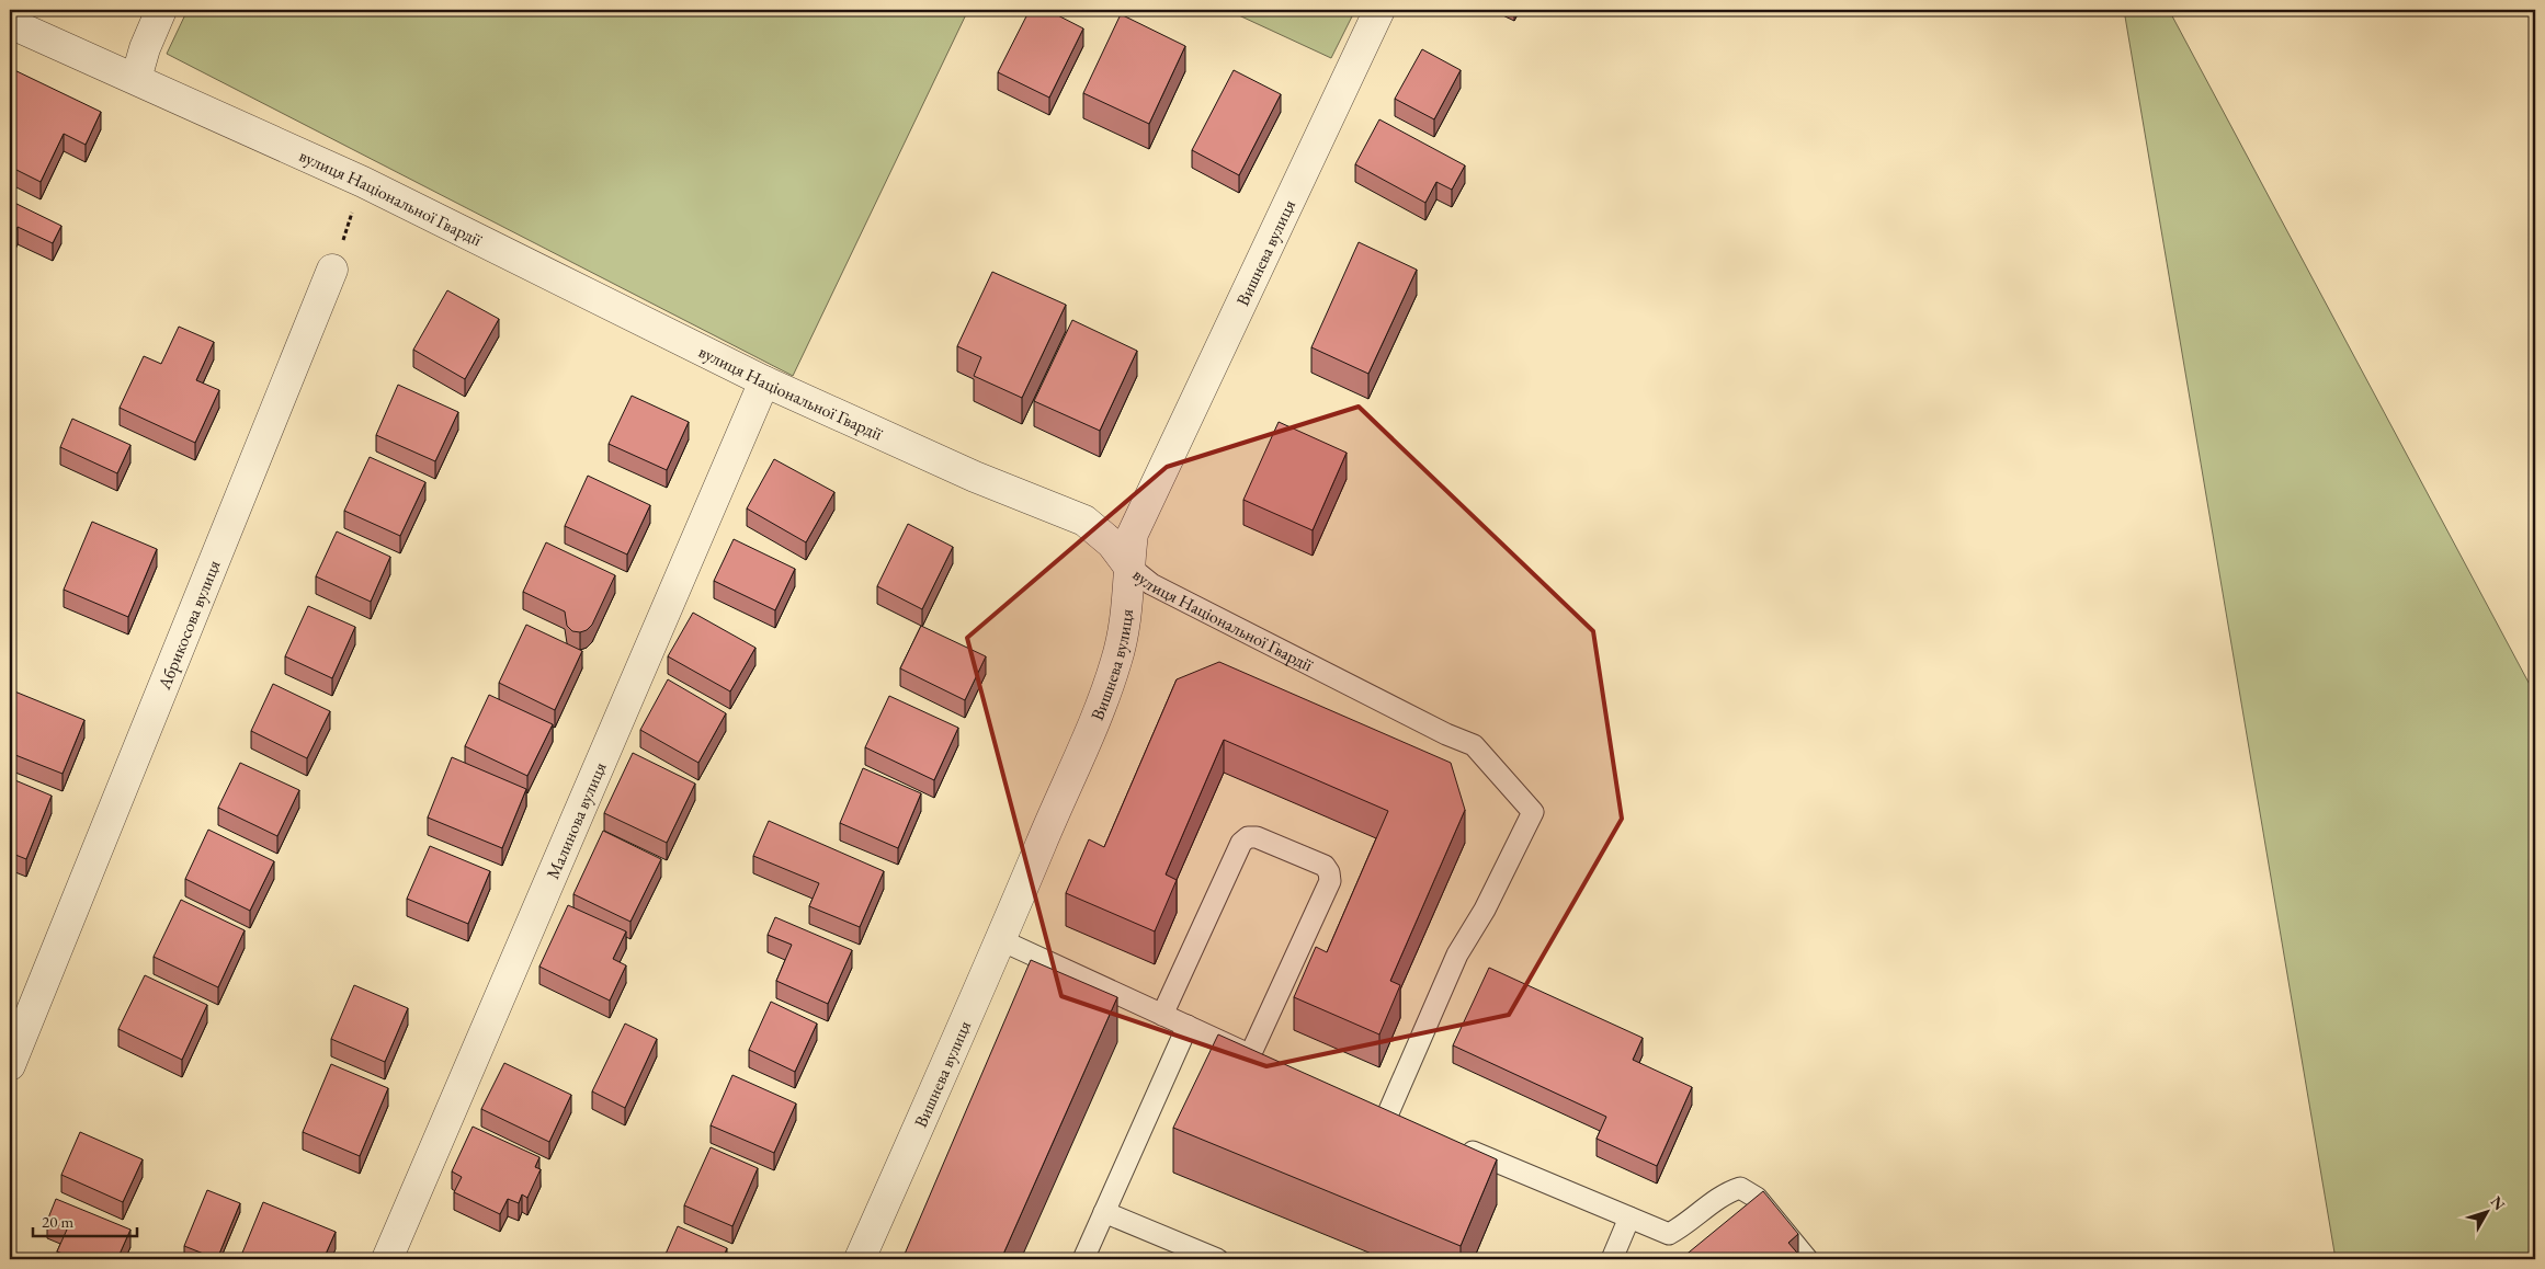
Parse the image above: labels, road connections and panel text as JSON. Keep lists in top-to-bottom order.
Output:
{
  "streets": {
    "street": [
      "вулиця Національної Гвардії",
      "Вишнева вулиця",
      "Абрикосова вулиця",
      "Малинова вулиця"
    ]
  },
  "crossings": [
    ["вулиця Національної Гвардії", "Вишнева вулиця"],
    ["вулиця Національної Гвардії", "Малинова вулиця"]
  ],
  "scale_bar": "20 m",
  "north": "top right"
}
